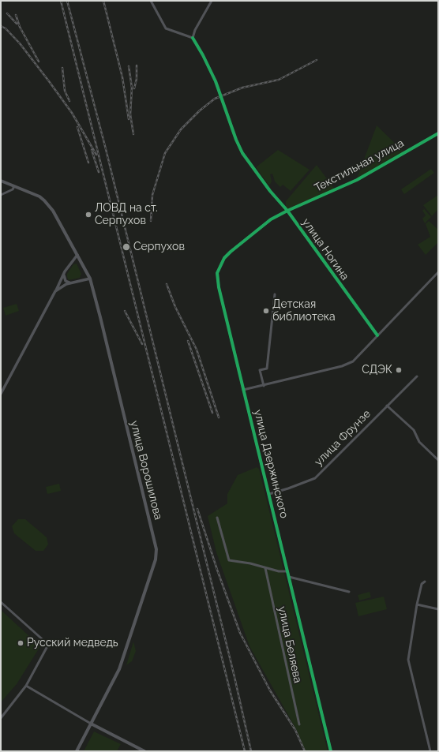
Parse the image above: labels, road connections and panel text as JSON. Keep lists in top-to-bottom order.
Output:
{
  "streets": {
    "main road": ["улица Ворошилова"],
    "street": [
      "Текстильная улица",
      "улица Ногина",
      "улица Фрунзе",
      "улица Дзержинского",
      "улица Беляева"
    ]
  },
  "crossings": [
    ["Текстильная улица", "улица Ногина"],
    ["Текстильная улица", "улица Дзержинского"],
    ["улица Ногина", "улица Дзержинского"],
    ["улица Фрунзе", "улица Дзержинского"]
  ],
  "places": [
    "ЛОВД на ст. Серпухов",
    "Серпухов",
    "Детская библиотека",
    "СДЭК",
    "Русский медведь"
  ]
}
